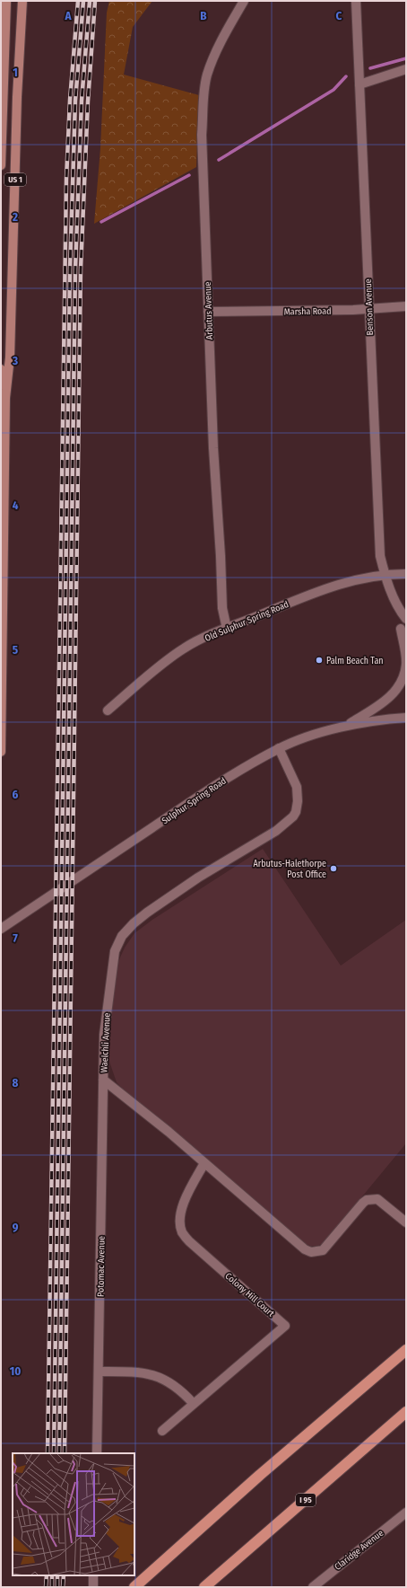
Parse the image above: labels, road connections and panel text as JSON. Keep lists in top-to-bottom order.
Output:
{
  "streets": {
    "highway": ["I 95"],
    "main road": ["US 1"],
    "street": [
      "Benson Avenue",
      "Arbutus Avenue",
      "Marsha Road",
      "Old Sulphur Spring Road",
      "Sulphur Spring Road",
      "Waelchli Avenue",
      "Potomac Avenue",
      "Colony Hill Court",
      "Claridge Avenue"
    ]
  },
  "crossings": [
    ["Benson Avenue", "Marsha Road"],
    ["Benson Avenue", "Old Sulphur Spring Road"],
    ["Arbutus Avenue", "Marsha Road"],
    ["Arbutus Avenue", "Old Sulphur Spring Road"],
    ["Sulphur Spring Road", "Waelchli Avenue"],
    ["Waelchli Avenue", "Potomac Avenue"],
    ["Waelchli Avenue", "Colony Hill Court"]
  ],
  "places": ["Palm Beach Tan", "Arbutus-Halethorpe Post Office"],
  "grid": {
    "columns": ["A", "B", "C"],
    "rows": [
      "1",
      "2",
      "3",
      "4",
      "5",
      "6",
      "7",
      "8",
      "9",
      "10"
    ]
  }
}
